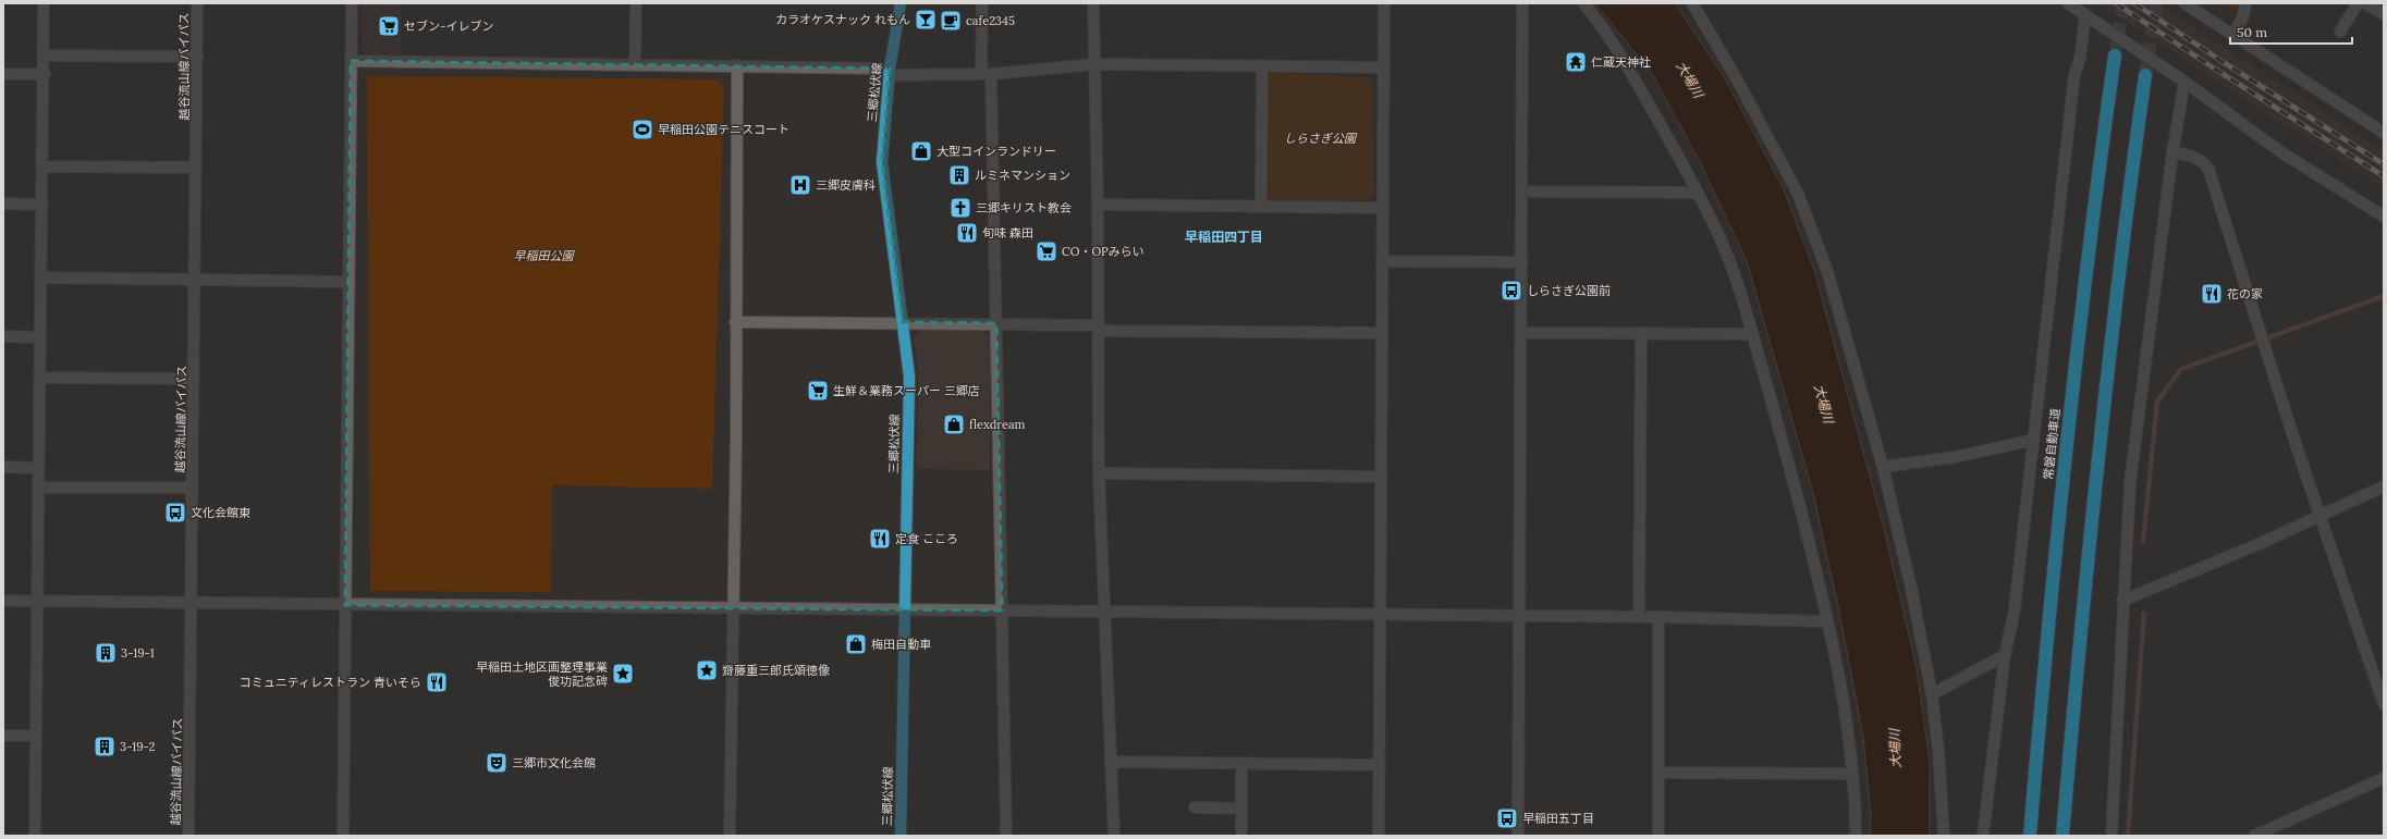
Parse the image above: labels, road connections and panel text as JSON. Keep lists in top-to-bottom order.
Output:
{
  "streets": {
    "highway": ["常磐自動車道"],
    "main road": ["三郷松伏線"],
    "street": ["越谷流山線バイパス"]
  },
  "districts": ["早稲田四丁目"],
  "water": ["大場川"],
  "parks": ["しらさぎ公園", "早稲田公園"],
  "places": {
    "bar": ["カラオケスナック れもん"],
    "cafe": ["cafe2345"],
    "supermarket": ["セブン-イレブン", "CO・OPみらい", "生鮮＆業務スーパー 三郷店"],
    "temple": ["仁蔵天神社"],
    "sports": ["早稲田公園テニスコート"],
    "shop": ["大型コインランドリー", "flexdream", "梅田自動車"],
    "building": ["ルミネマンション", "3-19-1", "3-19-2"],
    "hospital": ["三郷皮膚科"],
    "church": ["三郷キリスト教会"],
    "restaurant": [
      "旬味 森田",
      "花の家",
      "定食 こころ",
      "コミュニティレストラン 青いそら"
    ],
    "bus stop": ["しらさぎ公園前", "文化会館東", "早稲田五丁目"],
    "place": ["齋藤重三郎氏頌徳像", "早稲田土地区画整理事業 俊功記念碑"],
    "theatre": ["三郷市文化会館"]
  },
  "scale_bar": "50 m"
}
